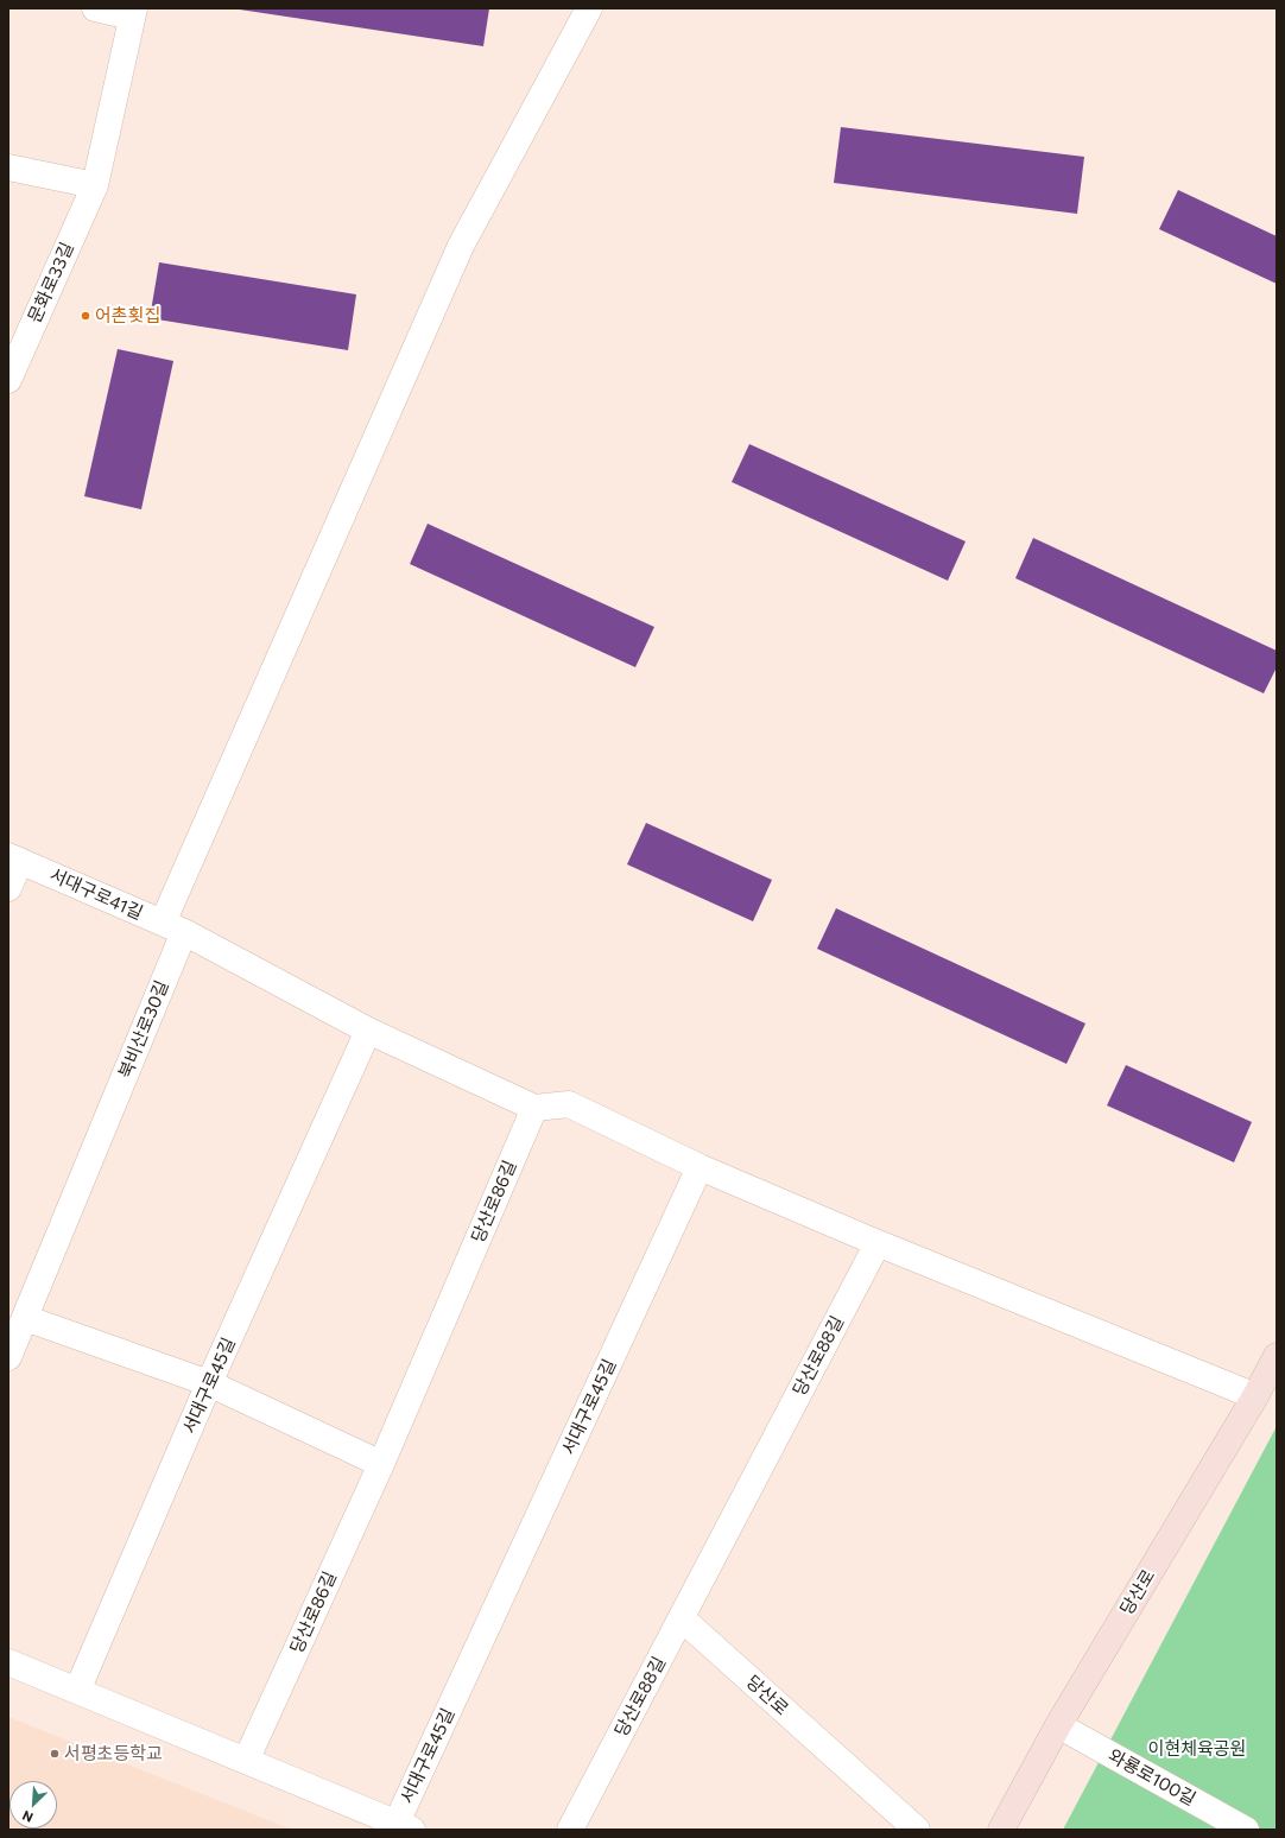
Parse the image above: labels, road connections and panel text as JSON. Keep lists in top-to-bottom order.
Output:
{
  "streets": {
    "main road": ["당산로"],
    "street": [
      "문화로33길",
      "서대구로41길",
      "북비산로30길",
      "당산로86길",
      "당산로88길",
      "서대구로45길",
      "와룡로100길"
    ]
  },
  "crossings": [
    ["서대구로41길", "북비산로30길"],
    ["당산로86길", "서대구로45길"],
    ["당산로88길", "당산로"],
    ["당산로", "와룡로100길"]
  ],
  "parks": ["이현체육공원"],
  "places": ["어촌횟집", "서평초등학교"],
  "north": "bottom left"
}
